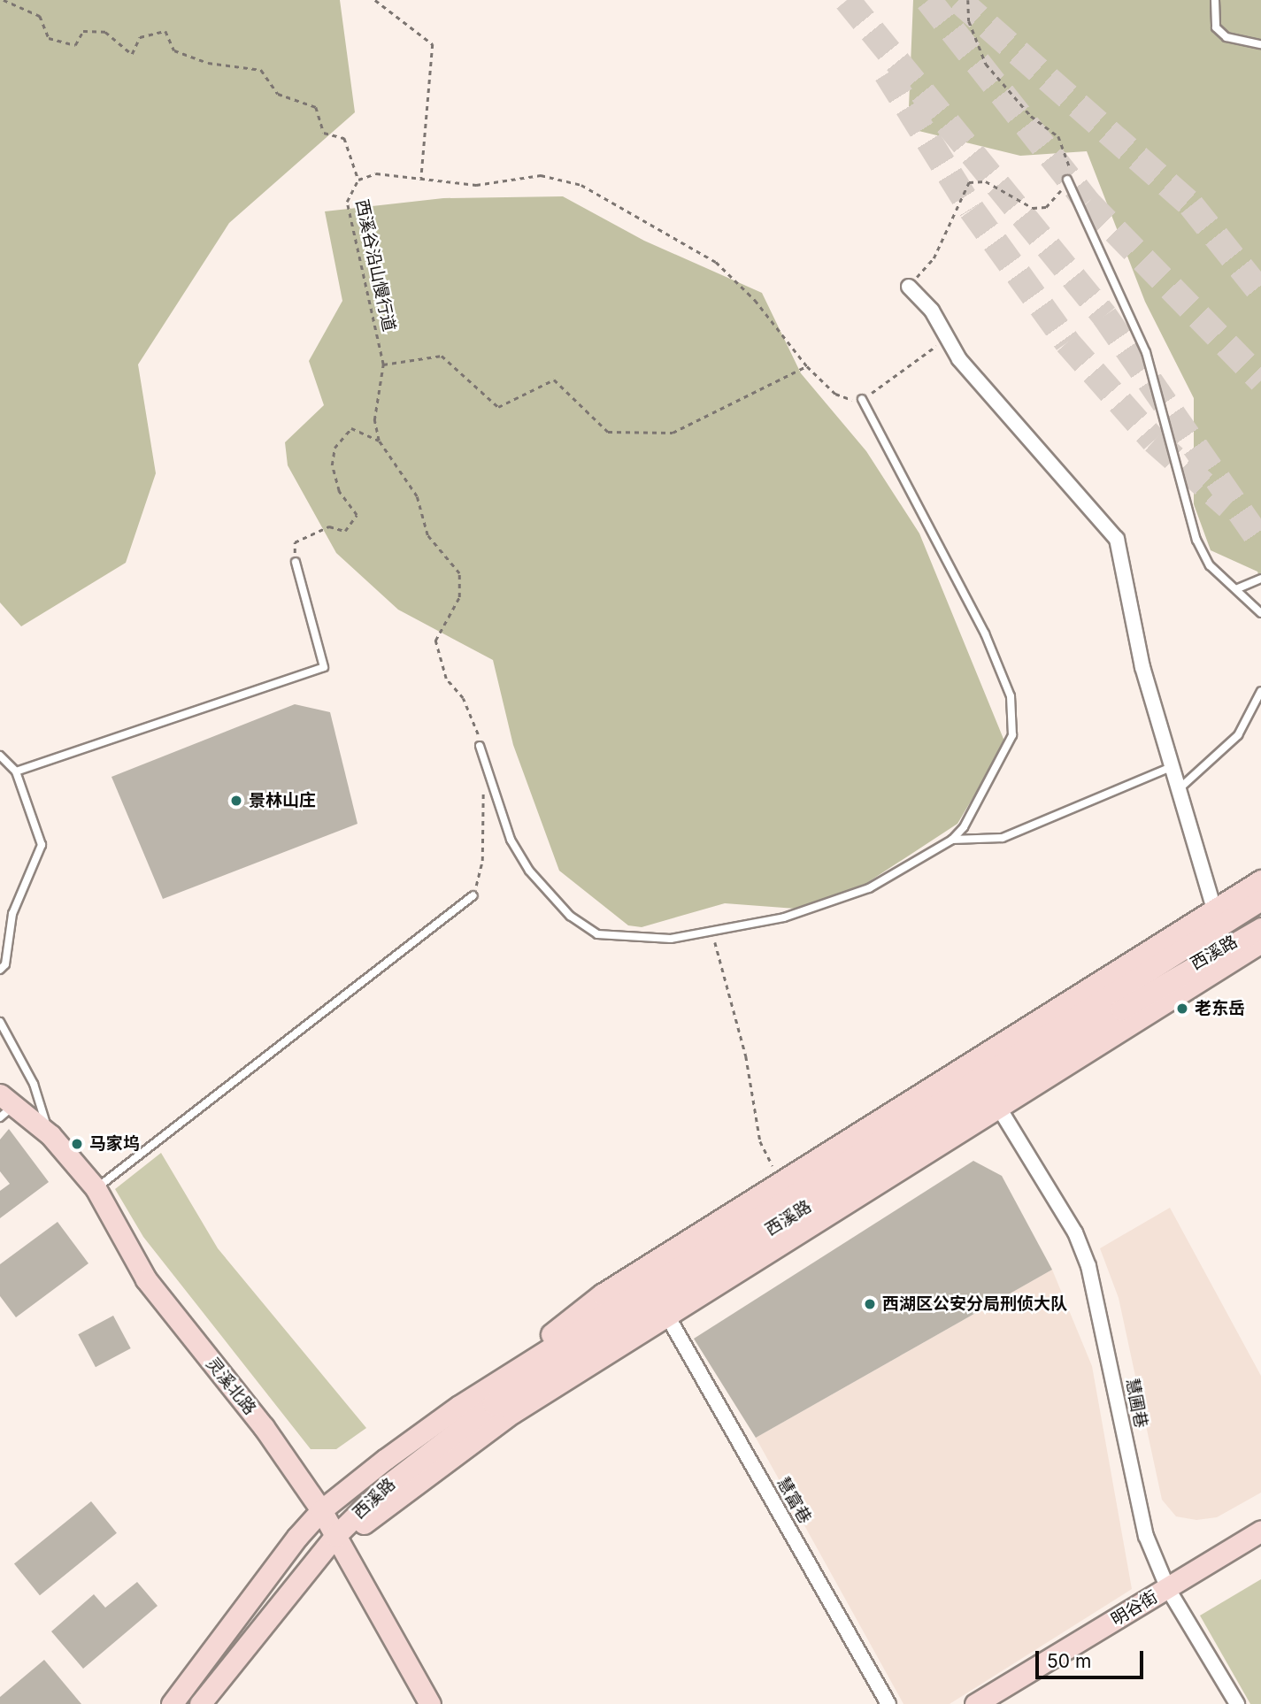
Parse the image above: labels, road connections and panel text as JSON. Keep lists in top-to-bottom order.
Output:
{
  "streets": {
    "main road": ["西溪路", "灵溪北路", "明谷街"],
    "street": ["慧圃巷", "慧富巷"],
    "path": ["西溪谷沿山慢行道"]
  },
  "crossings": [
    ["西溪路", "灵溪北路"],
    ["西溪路", "慧圃巷"],
    ["西溪路", "慧富巷"],
    ["慧圃巷", "明谷街"]
  ],
  "places": [
    "景林山庄",
    "老东岳",
    "马家坞",
    "西湖区公安分局刑侦大队"
  ],
  "scale_bar": "50 m"
}
